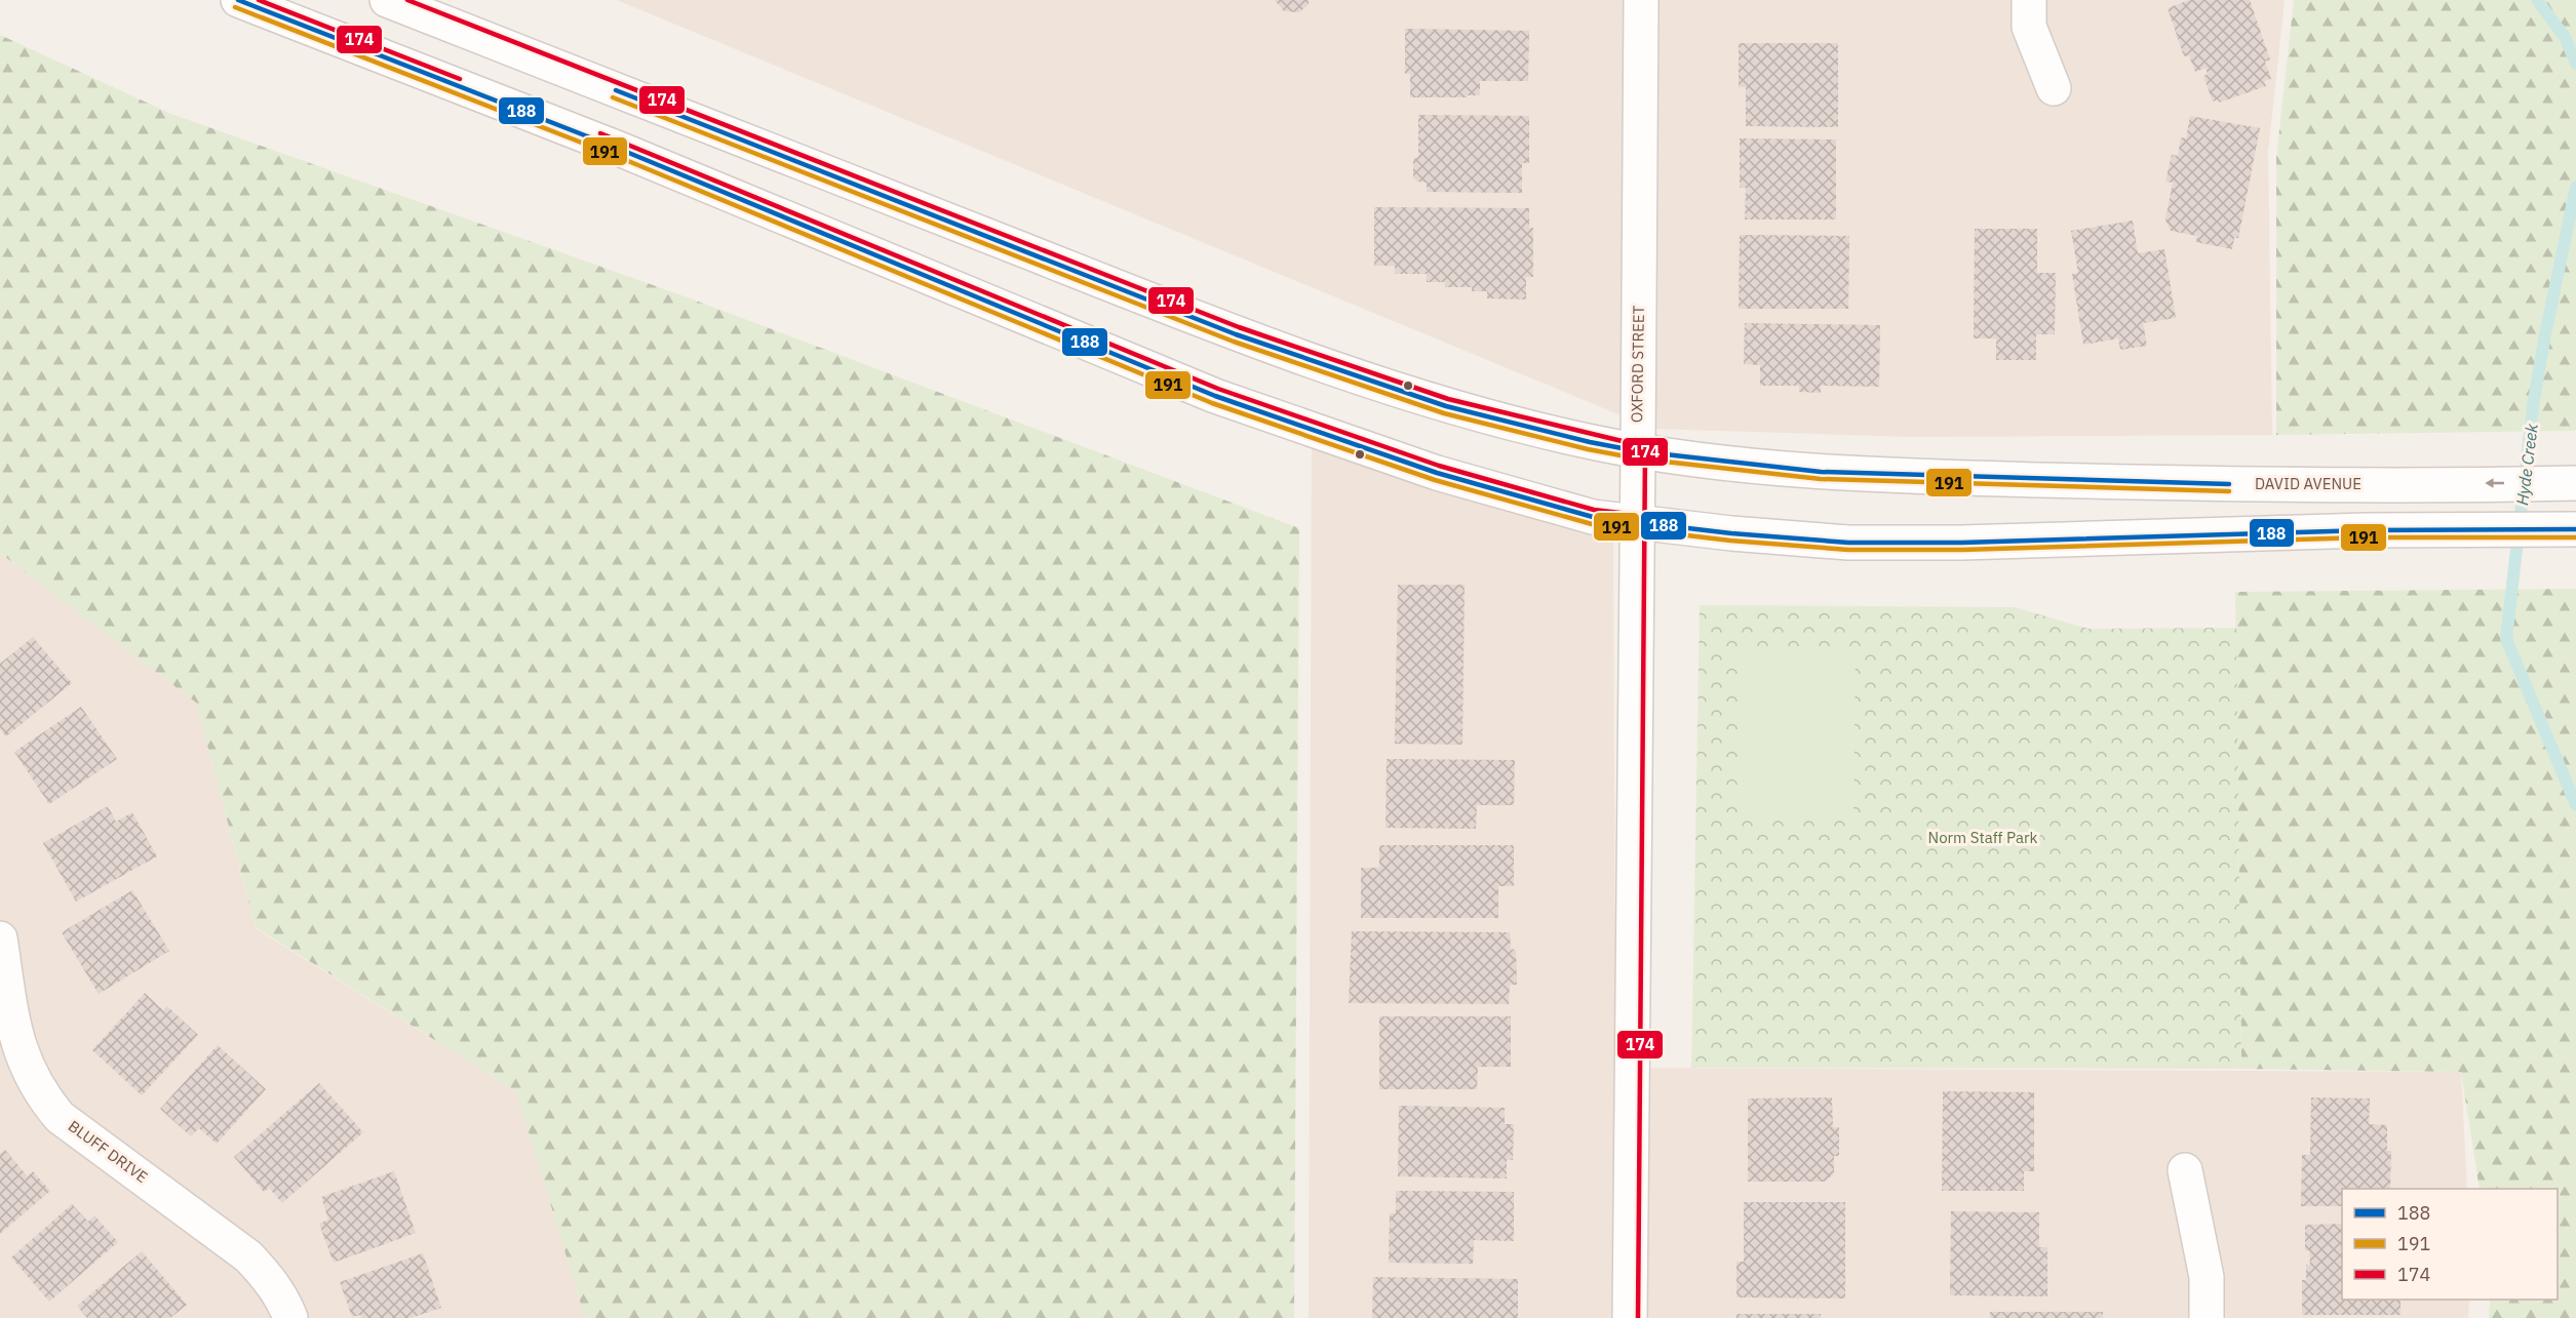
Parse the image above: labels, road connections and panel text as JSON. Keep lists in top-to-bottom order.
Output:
{
  "streets": {
    "main road": ["OXFORD STREET", "DAVID AVENUE", "BLUFF DRIVE"]
  },
  "crossings": [
    ["OXFORD STREET", "DAVID AVENUE"]
  ],
  "water": ["Hyde Creek"],
  "parks": ["Norm Staff Park"],
  "lines": ["transit line 188", "transit line 174", "transit line 191"],
  "legend": ["188", "191", "174"]
}
